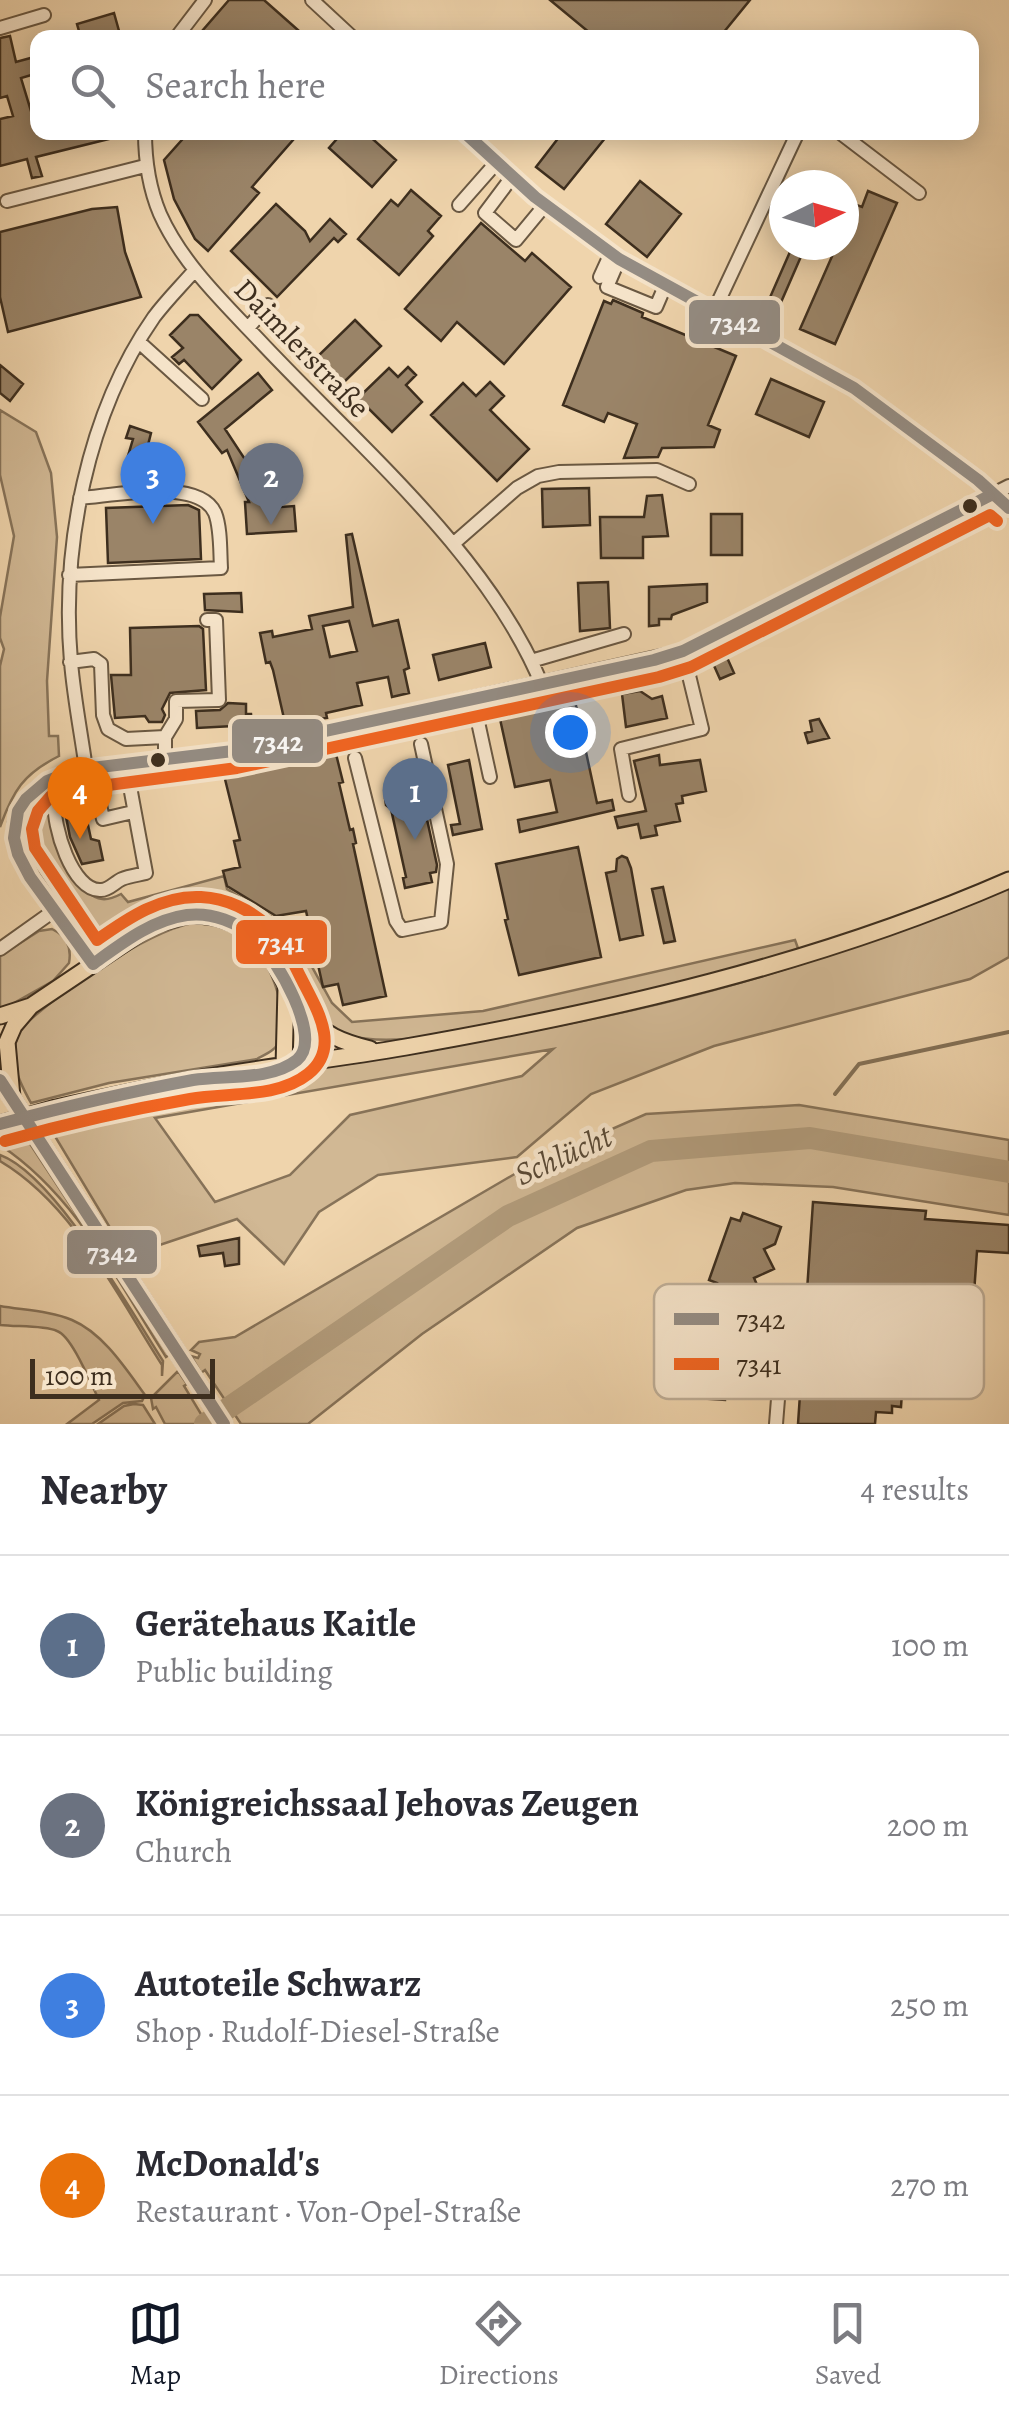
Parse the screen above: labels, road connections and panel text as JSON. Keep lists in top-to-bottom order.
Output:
{
  "streets": {
    "street": ["Daimlerstraße"]
  },
  "water": ["Schlücht"],
  "lines": ["transit line 7342", "transit line 7341"],
  "legend": ["7342", "7341"],
  "scale_bar": "100 m",
  "north": "right",
  "page": {
    "search": "Search here",
    "pins": [
      "3",
      "2",
      "4",
      "1"
    ],
    "scale": "100 m",
    "heading": ["Nearby", "4 results"],
    "list": [
      {
        "mark": "1",
        "name": "Gerätehaus Kaitle",
        "note": "Public building",
        "value": "100 m"
      },
      {
        "mark": "2",
        "name": "Königreichssaal Jehovas Zeugen",
        "note": "Church",
        "value": "200 m"
      },
      {
        "mark": "3",
        "name": "Autoteile Schwarz",
        "note": "Shop · Rudolf-Diesel-Straße",
        "value": "250 m"
      },
      {
        "mark": "4",
        "name": "McDonald's",
        "note": "Restaurant · Von-Opel-Straße",
        "value": "270 m"
      }
    ],
    "nav": ["Map", "Directions", "Saved"]
  }
}
